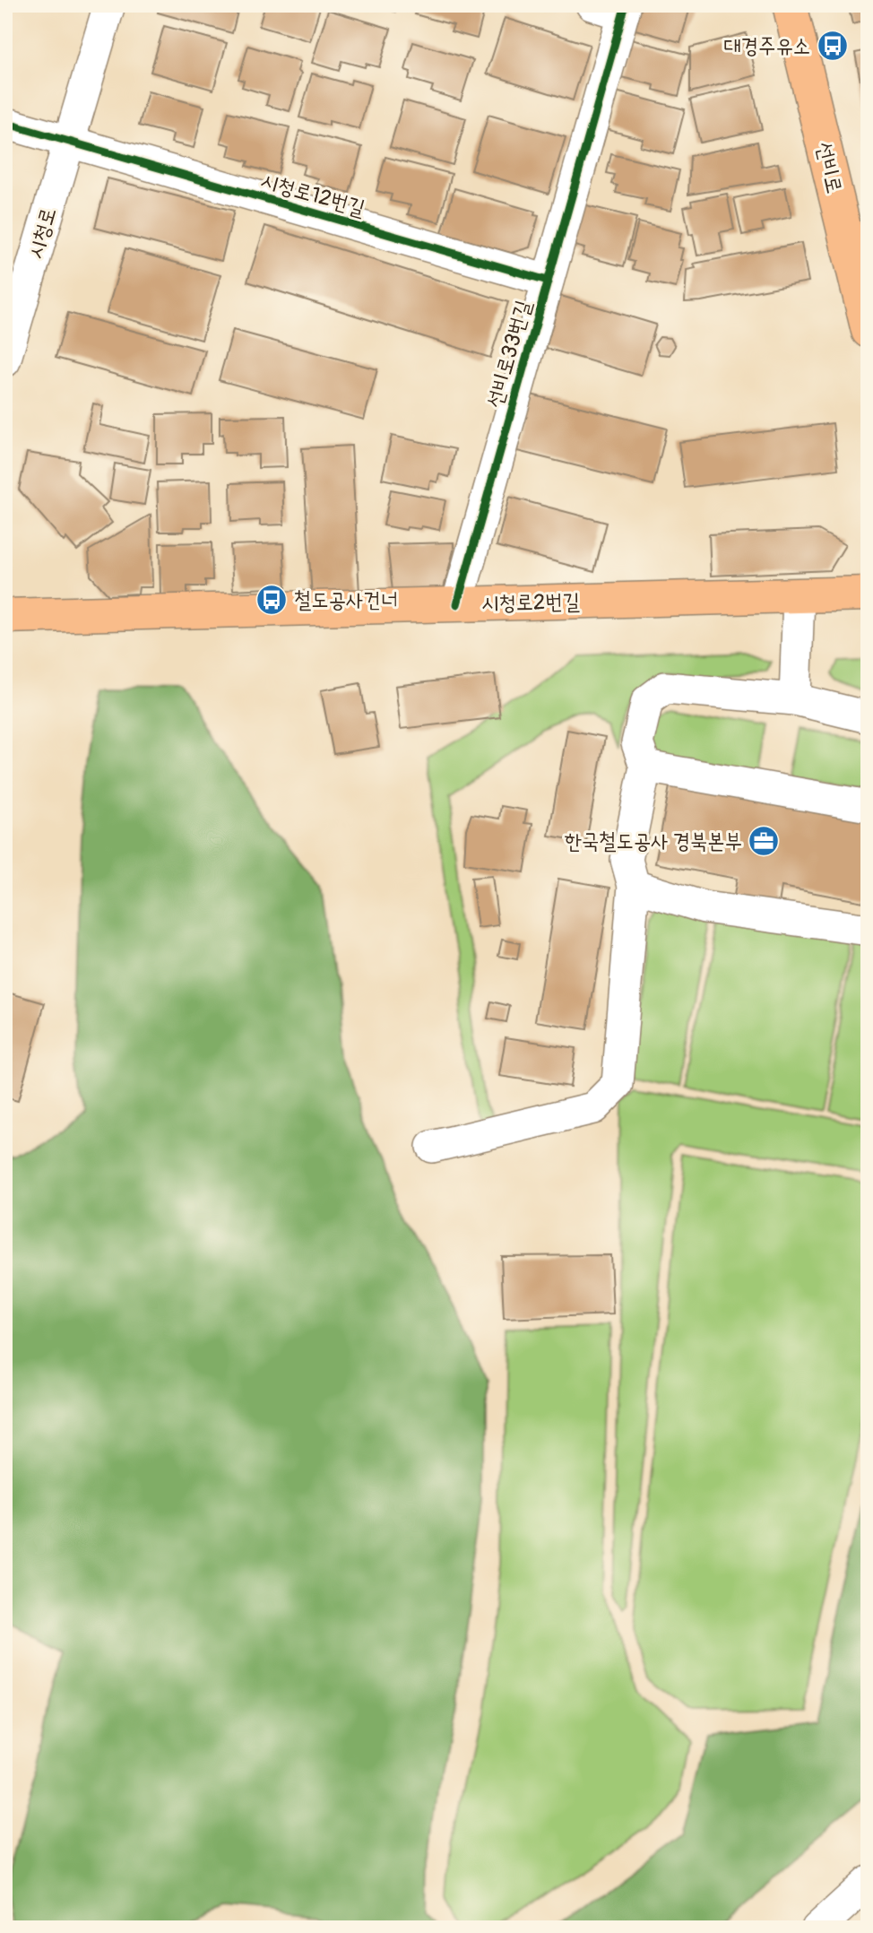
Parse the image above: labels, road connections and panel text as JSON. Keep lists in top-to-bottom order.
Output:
{
  "streets": {
    "main road": ["선비로", "시청로2번길"],
    "street": ["시청로12번길", "시청로", "선비로33번길"]
  },
  "crossings": [
    ["시청로12번길", "시청로"],
    ["시청로12번길", "선비로33번길"],
    ["선비로33번길", "시청로2번길"]
  ],
  "places": {
    "bus stop": ["대경주유소", "철도공사건너"],
    "office": ["한국철도공사 경북본부"]
  }
}
